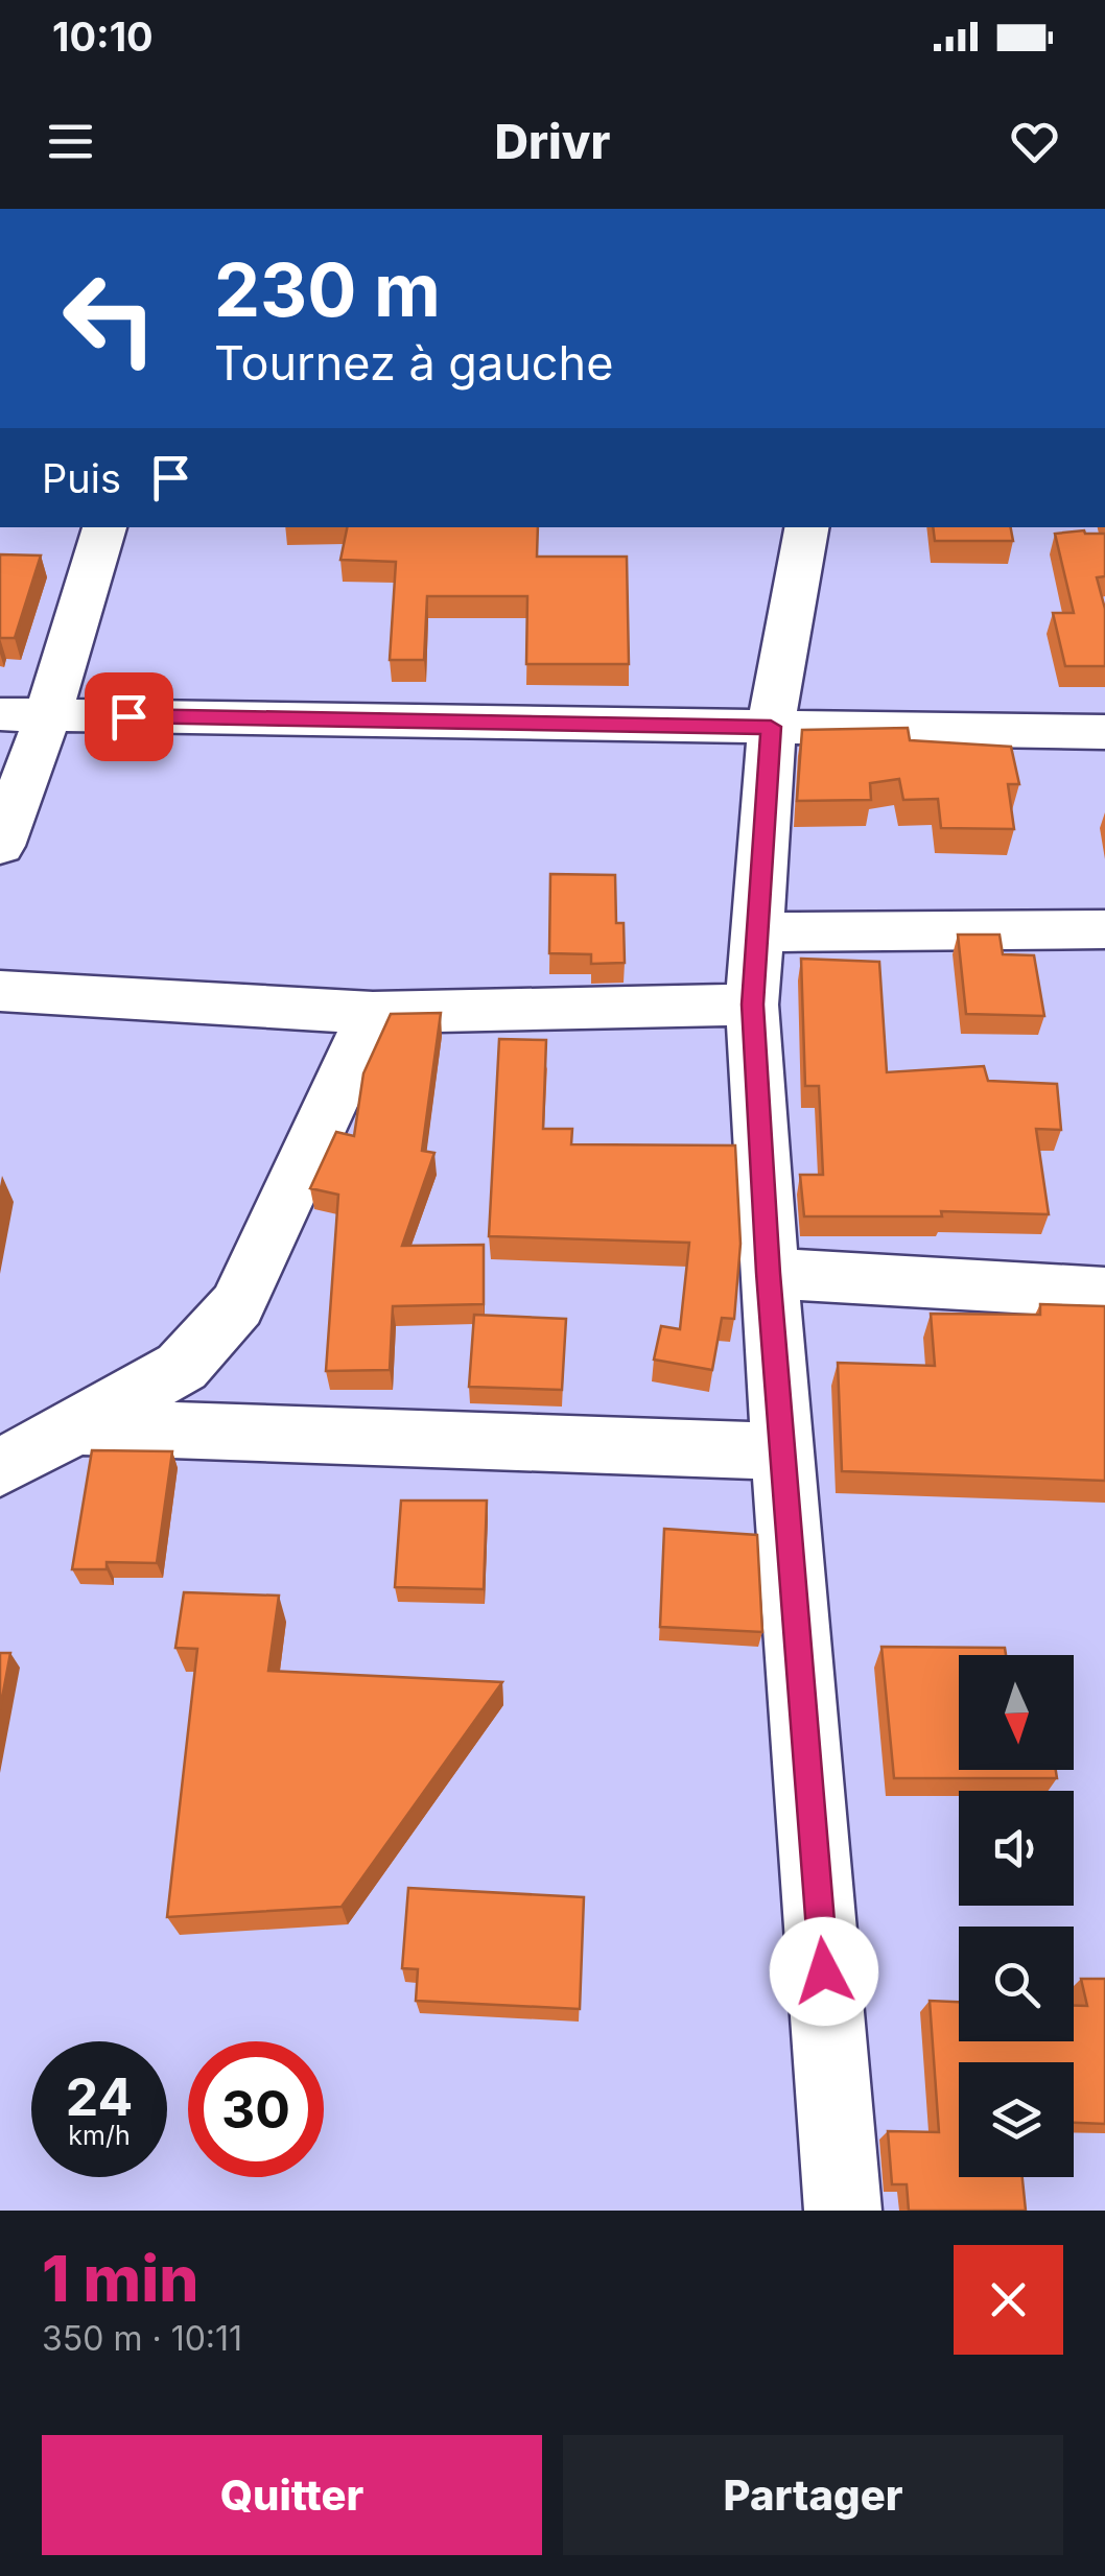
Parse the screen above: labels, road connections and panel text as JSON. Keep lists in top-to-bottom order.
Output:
{
  "north": "bottom",
  "page": {
    "status": "10:10",
    "header": "Drivr",
    "turn": ["230 m", "Tournez à gauche"],
    "then": "Puis",
    "speed": "24 km/h",
    "limit": "30",
    "heading": ["1 min", "350 m · 10:11"],
    "buttons": ["Quitter", "Partager"]
  }
}
